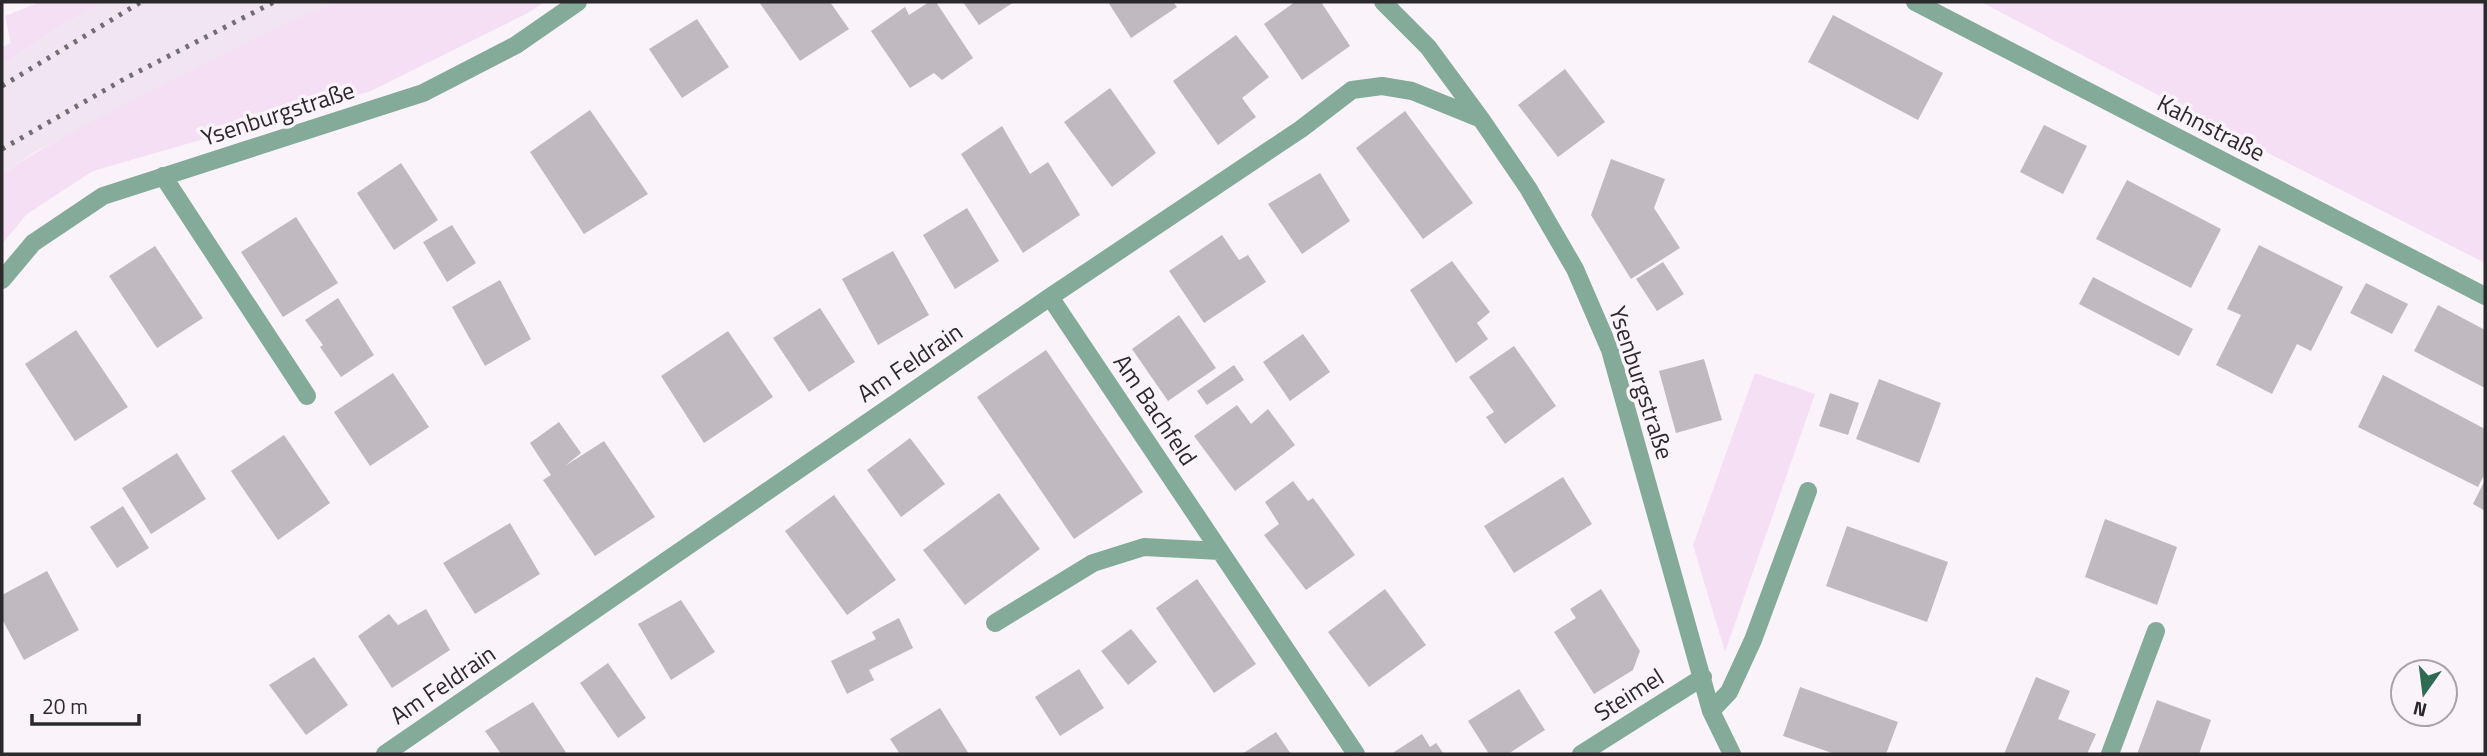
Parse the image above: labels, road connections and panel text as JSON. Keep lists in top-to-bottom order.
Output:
{
  "streets": {
    "street": [
      "Ysenburgstraße",
      "Kahnstraße",
      "Am Feldrain",
      "Am Bachfeld",
      "Steimel"
    ]
  },
  "crossings": [
    ["Ysenburgstraße", "Am Feldrain"],
    ["Ysenburgstraße", "Steimel"],
    ["Am Feldrain", "Am Bachfeld"]
  ],
  "scale_bar": "20 m",
  "north": "bottom"
}
